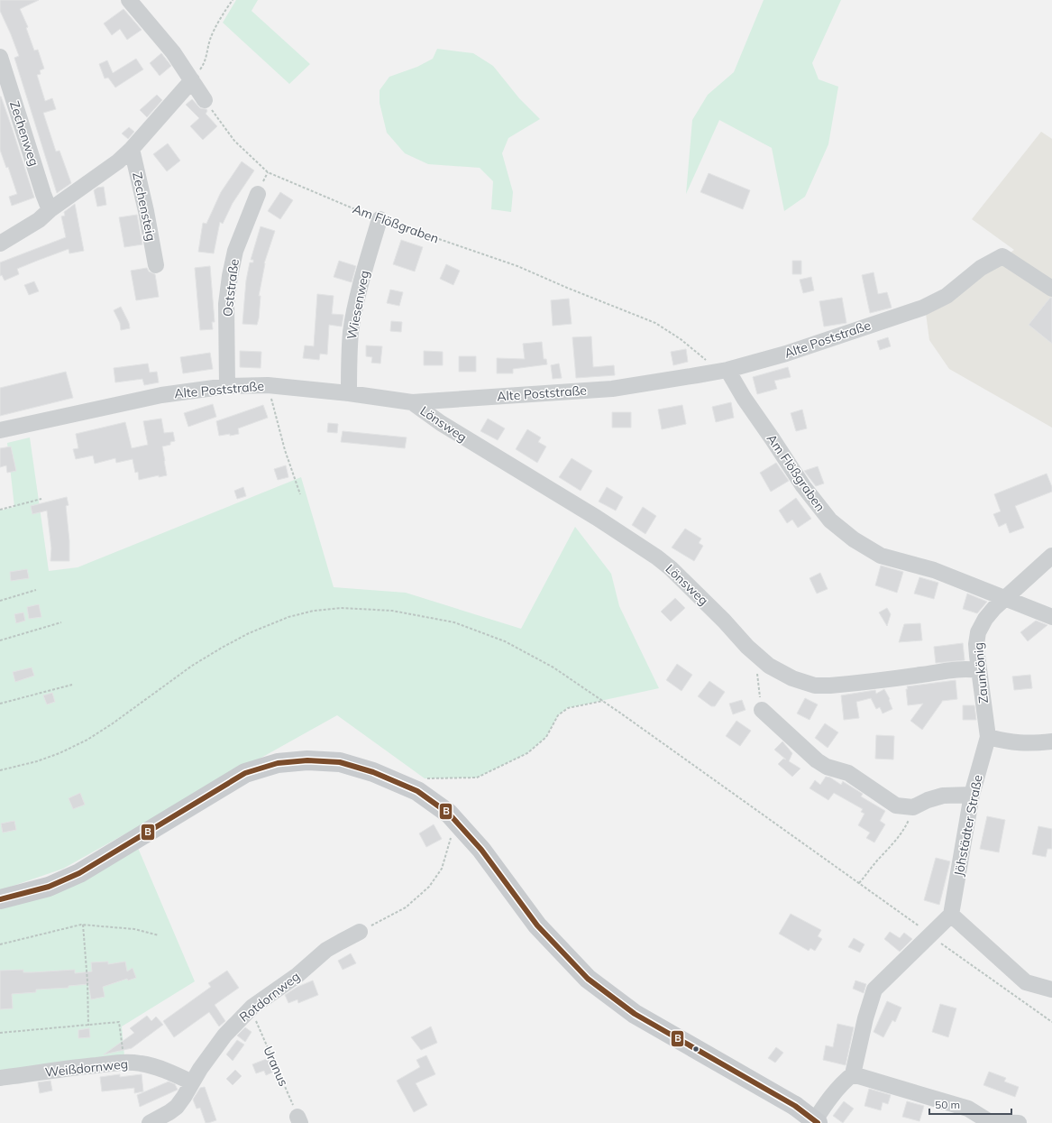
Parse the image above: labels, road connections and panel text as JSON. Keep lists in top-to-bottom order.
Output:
{
  "streets": {
    "street": [
      "Zechenweg",
      "Zechensteig",
      "Am Flößgraben",
      "Oststraße",
      "Wiesenweg",
      "Alte Poststraße",
      "Lönsweg",
      "Zaunkönig",
      "Jöhstädter Straße",
      "Rotdornweg",
      "Weißdornweg"
    ],
    "path": ["Uranus"]
  },
  "crossings": [
    ["Zechenweg", "Zechensteig"],
    ["Am Flößgraben", "Wiesenweg"],
    ["Am Flößgraben", "Alte Poststraße"],
    ["Am Flößgraben", "Zaunkönig"],
    ["Oststraße", "Alte Poststraße"],
    ["Wiesenweg", "Alte Poststraße"],
    ["Alte Poststraße", "Lönsweg"],
    ["Lönsweg", "Zaunkönig"],
    ["Zaunkönig", "Jöhstädter Straße"],
    ["Rotdornweg", "Uranus"],
    ["Rotdornweg", "Weißdornweg"]
  ],
  "lines": ["transit line B"],
  "scale_bar": "50 m"
}
